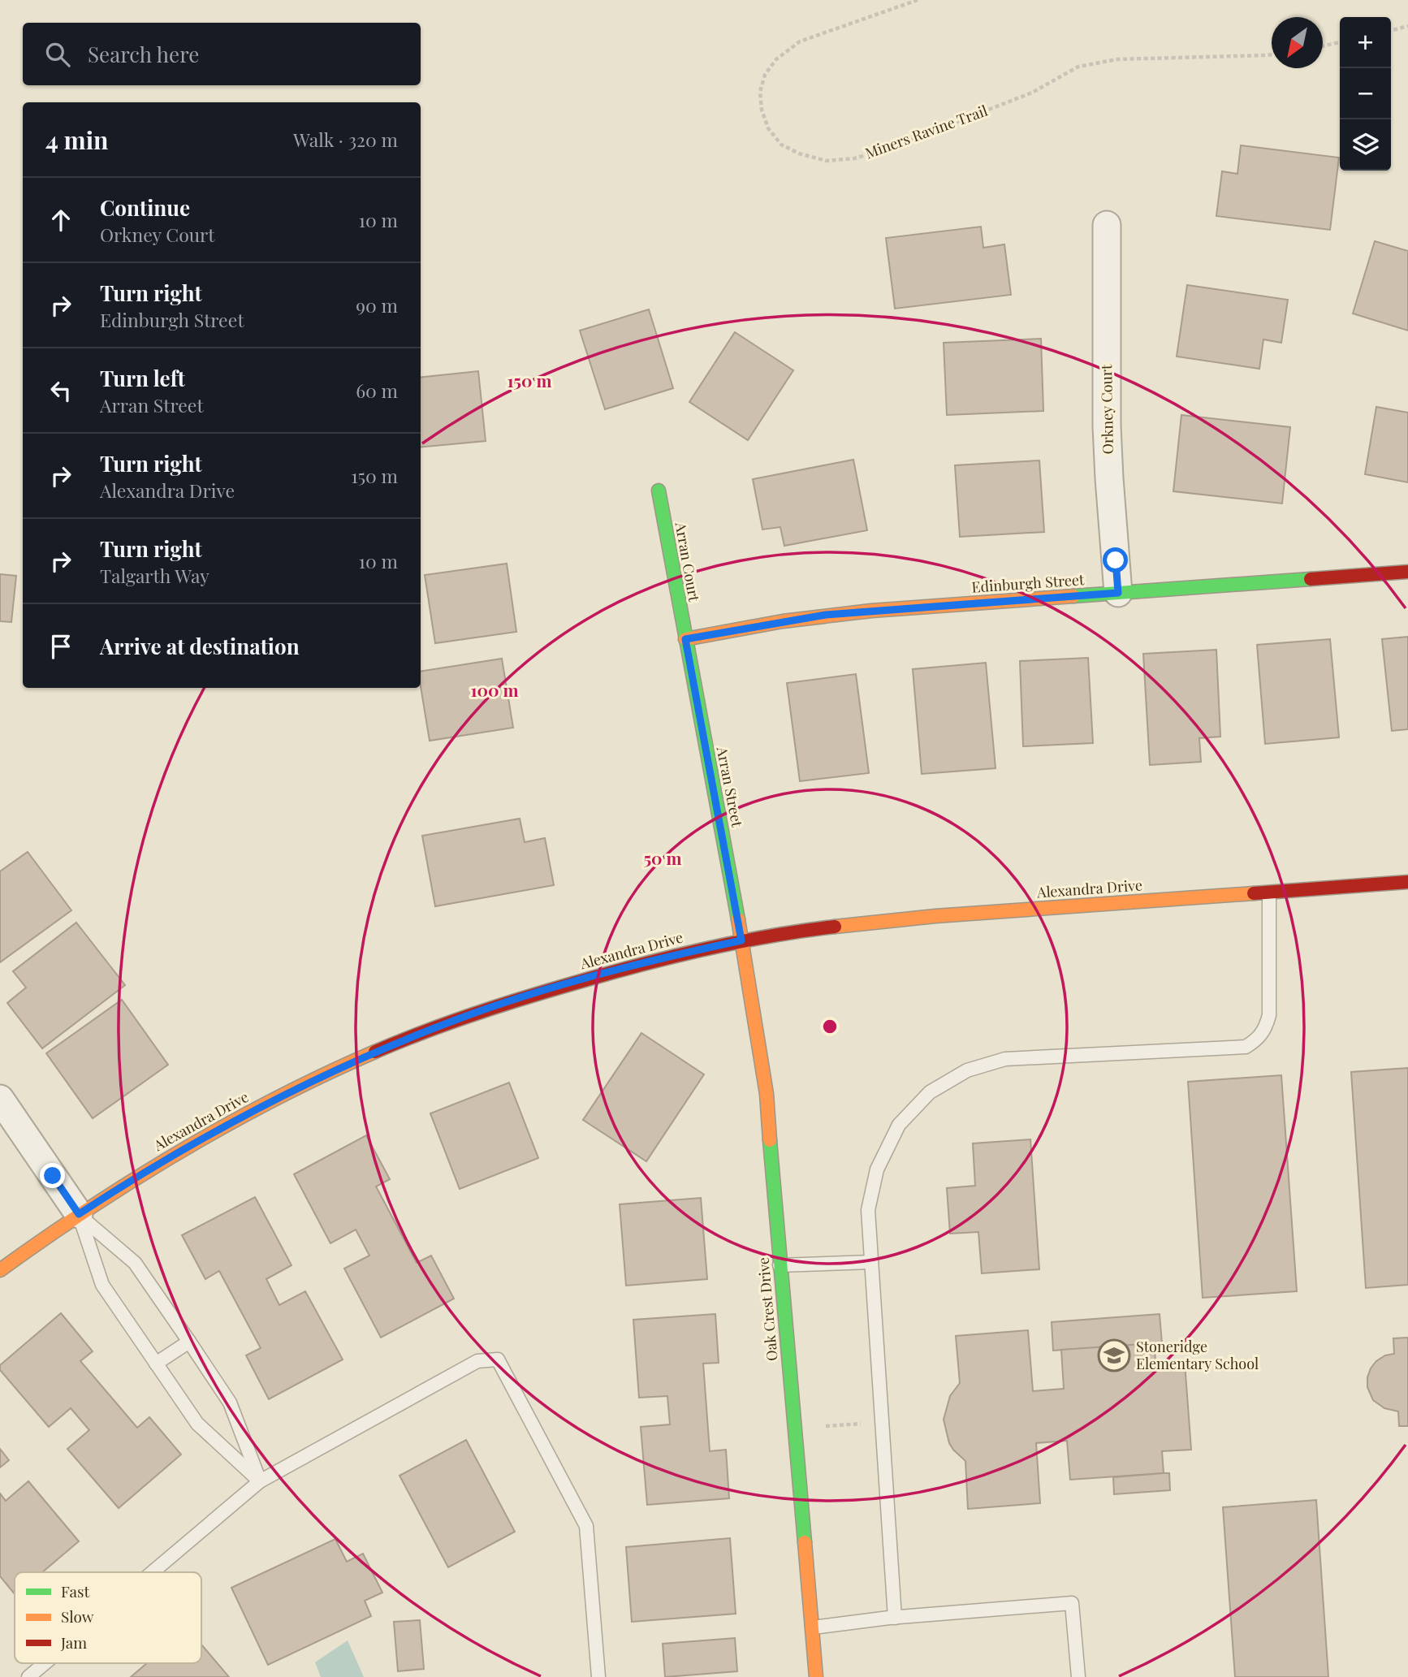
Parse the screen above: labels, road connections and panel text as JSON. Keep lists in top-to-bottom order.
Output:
{
  "streets": {
    "street": [
      "Orkney Court",
      "Arran Court",
      "Edinburgh Street",
      "Arran Street",
      "Alexandra Drive",
      "Oak Crest Drive"
    ],
    "path": ["Miners Ravine Trail"]
  },
  "crossings": [
    ["Orkney Court", "Edinburgh Street"],
    ["Arran Court", "Edinburgh Street"],
    ["Arran Court", "Arran Street"],
    ["Edinburgh Street", "Arran Street"],
    ["Arran Street", "Alexandra Drive"],
    ["Arran Street", "Oak Crest Drive"],
    ["Alexandra Drive", "Oak Crest Drive"]
  ],
  "places": {
    "school or university": ["Stoneridge Elementary School"]
  },
  "legend": ["Fast", "Slow", "Jam"],
  "north": "bottom left",
  "page": {
    "map_buttons": ["+", "−"],
    "search": "Search here",
    "heading": ["4 min", "Walk · 320 m"],
    "list": [
      ["Continue", "Orkney Court", "10 m"],
      ["Turn right", "Edinburgh Street", "90 m"],
      ["Turn left", "Arran Street", "60 m"],
      ["Turn right", "Alexandra Drive", "150 m"],
      ["Turn right", "Talgarth Way", "10 m"],
      "Arrive at destination"
    ]
  },
  "rings": ["150 m", "100 m", "50 m"]
}
